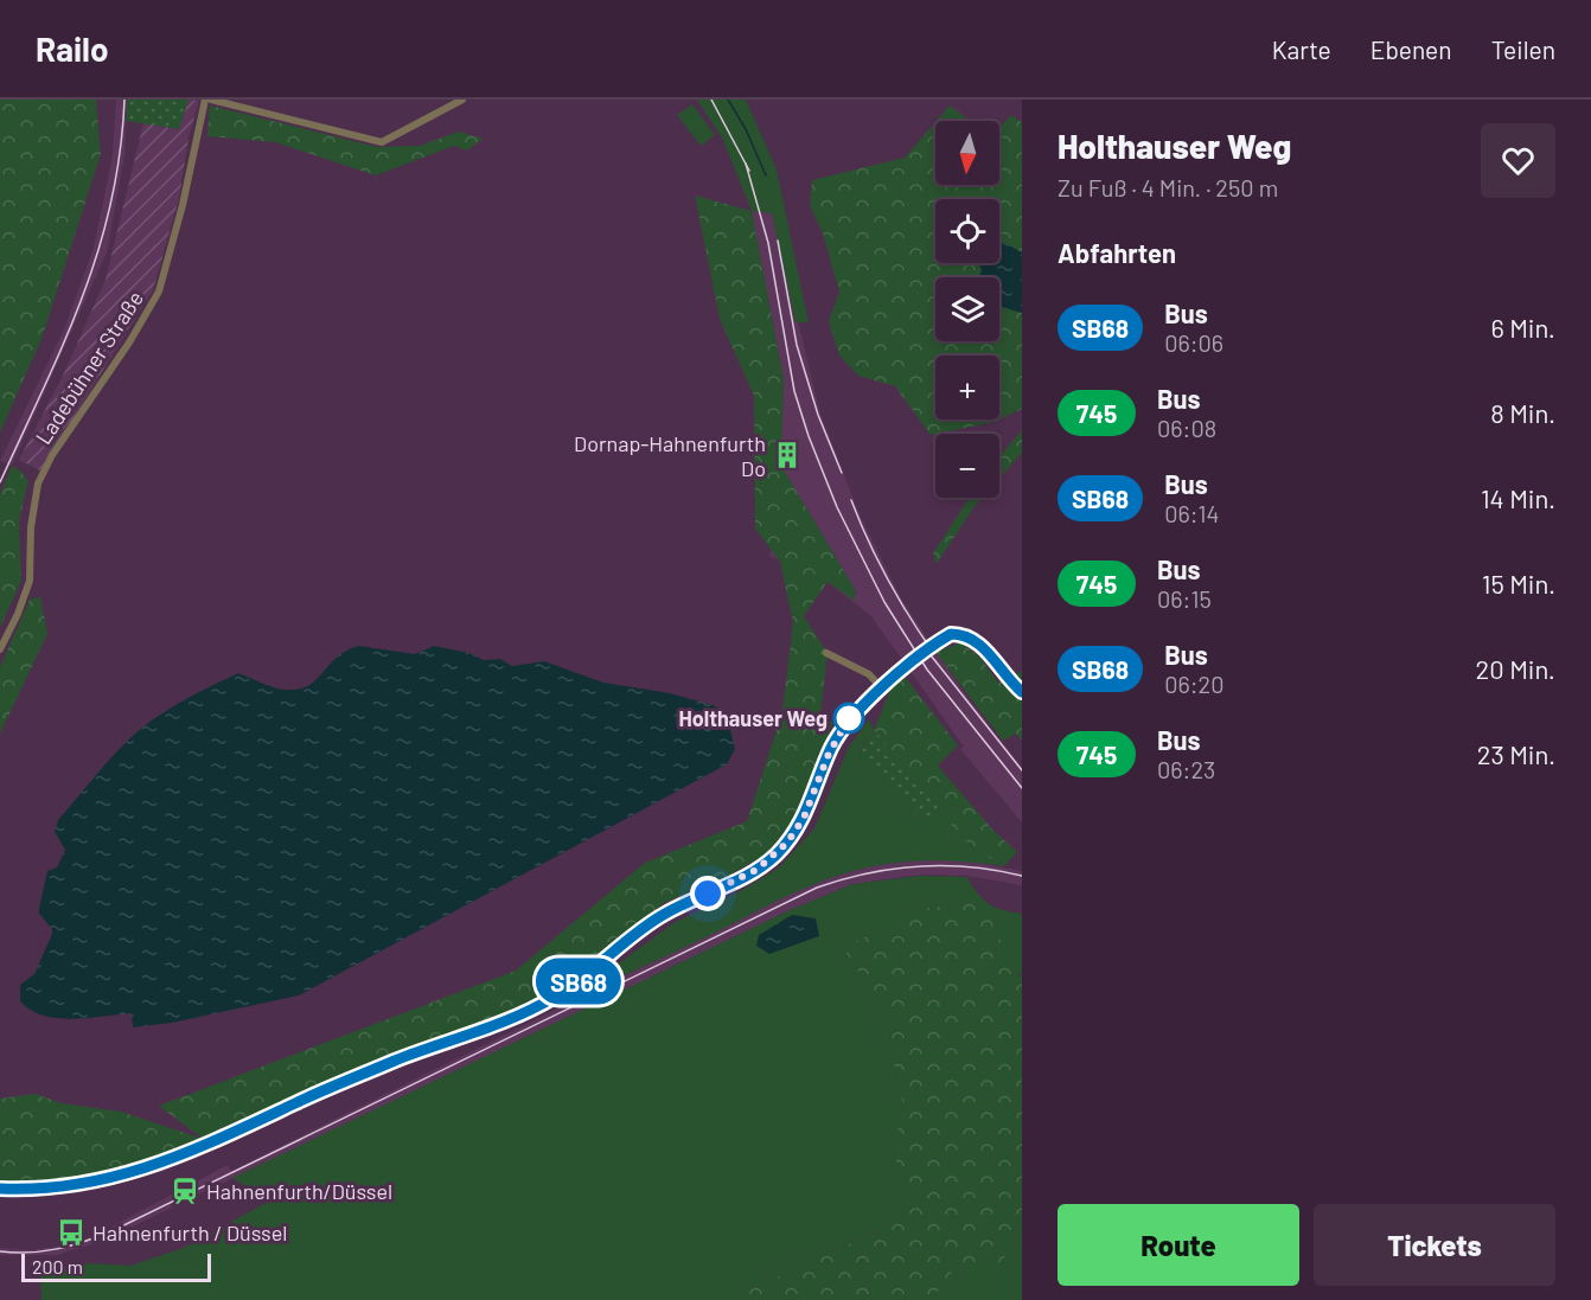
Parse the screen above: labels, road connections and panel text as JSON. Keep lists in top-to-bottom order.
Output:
{
  "streets": {
    "street": ["Ladebühner Straße"]
  },
  "places": {
    "building": ["Dornap-Hahnenfurth Do"],
    "other": ["Holthauser Weg"],
    "station": ["Hahnenfurth/Düssel"],
    "bus stop": ["Hahnenfurth / Düssel"]
  },
  "lines": ["bus line SB68"],
  "scale_bar": "200 m",
  "north": "bottom",
  "page": {
    "header": "Railo",
    "nav": ["Karte", "Ebenen", "Teilen"],
    "on_map": "SB68",
    "heading": [
      ["Holthauser Weg", "Zu Fuß · 4 Min. · 250 m"],
      "Abfahrten"
    ],
    "map_buttons": ["+", "−"],
    "list": [
      {
        "mark": "SB68",
        "name": "Bus",
        "note": "06:06",
        "value": "6 Min."
      },
      {
        "mark": "745",
        "name": "Bus",
        "note": "06:08",
        "value": "8 Min."
      },
      {
        "mark": "SB68",
        "name": "Bus",
        "note": "06:14",
        "value": "14 Min."
      },
      {
        "mark": "745",
        "name": "Bus",
        "note": "06:15",
        "value": "15 Min."
      },
      {
        "mark": "SB68",
        "name": "Bus",
        "note": "06:20",
        "value": "20 Min."
      },
      {
        "mark": "745",
        "name": "Bus",
        "note": "06:23",
        "value": "23 Min."
      }
    ],
    "buttons": ["Route", "Tickets"],
    "scale": "200 m"
  }
}
